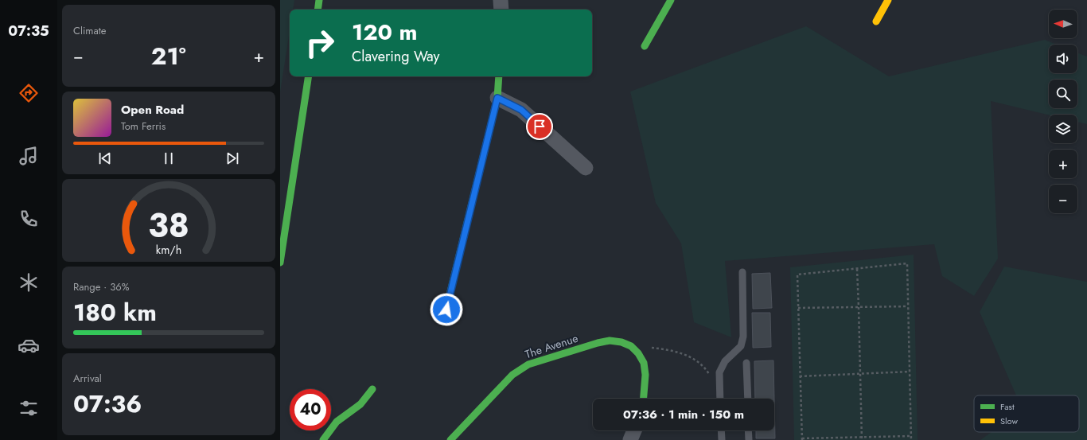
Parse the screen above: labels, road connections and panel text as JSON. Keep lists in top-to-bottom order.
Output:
{
  "streets": {
    "street": ["The Avenue"]
  },
  "legend": ["Fast", "Slow"],
  "north": "left",
  "page": {
    "tabs": "07:35",
    "tile": [
      "Climate",
      ["Range · 36%", "180 km"],
      ["Arrival", "07:36"]
    ],
    "map_buttons": ["+", "−"],
    "turn": ["120 m", "Clavering Way"],
    "heat": ["−", "21°", "+"],
    "song": ["Open Road", "Tom Ferris"],
    "limit": "40",
    "trip": "07:36 · 1 min · 150 m",
    "gauge": ["38", "km/h"]
  }
}
